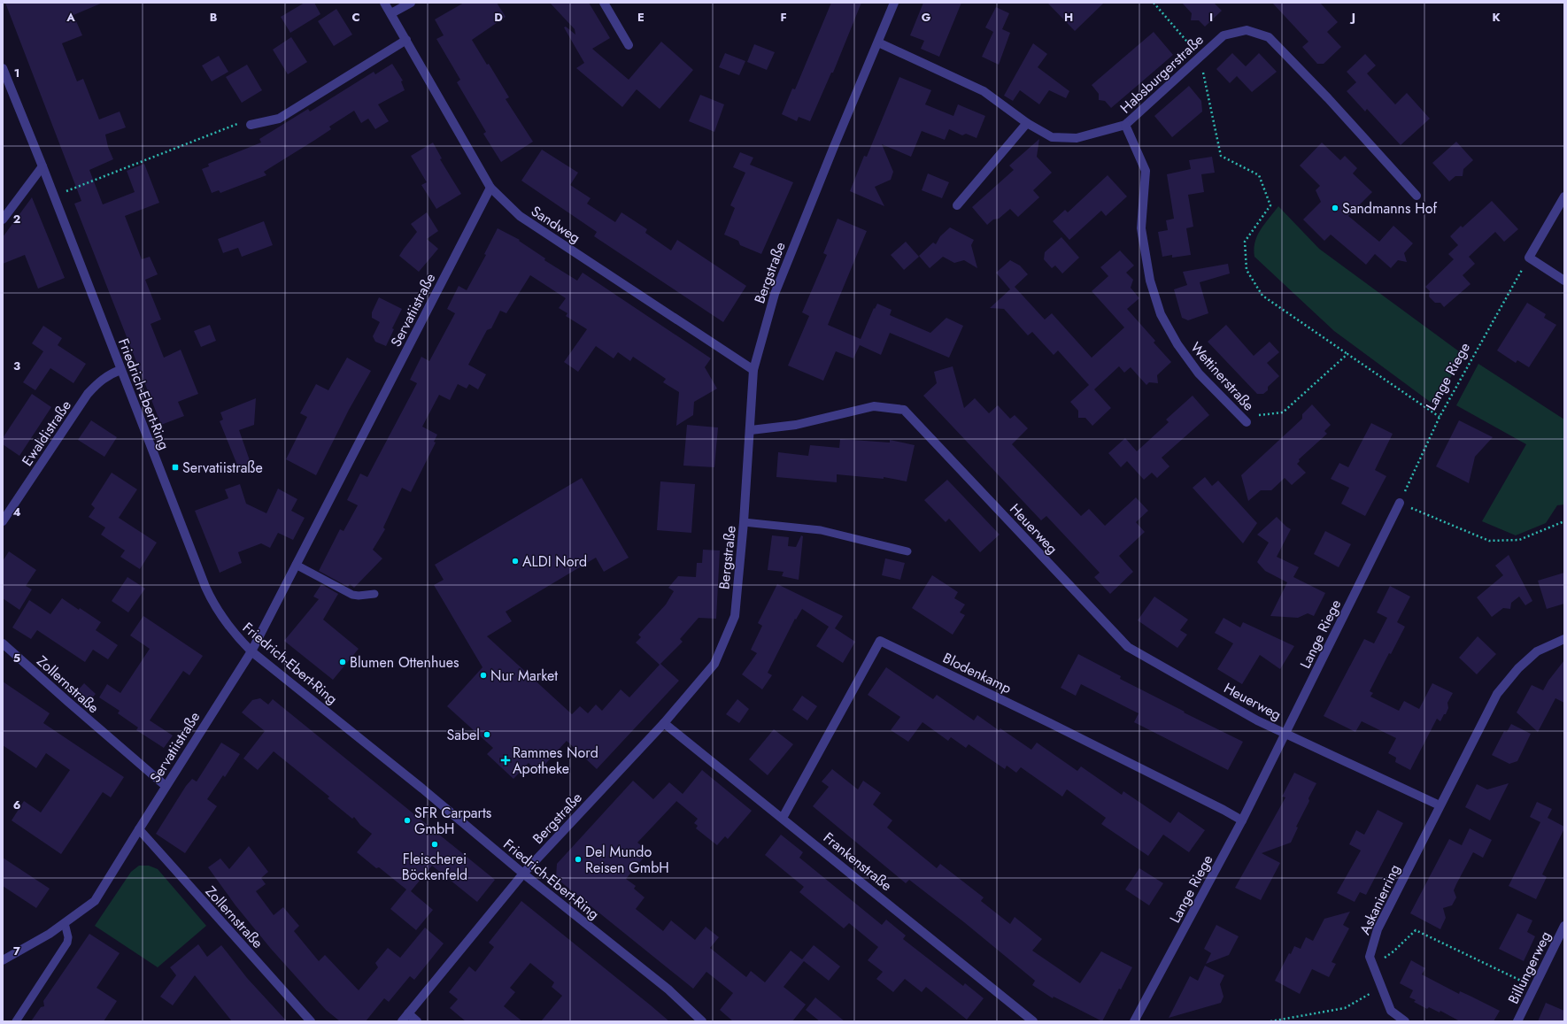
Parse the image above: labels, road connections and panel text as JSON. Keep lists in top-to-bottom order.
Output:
{
  "streets": {
    "street": [
      "Habsburgerstraße",
      "Sandweg",
      "Bergstraße",
      "Servatiistraße",
      "Wettinerstraße",
      "Lange Riege",
      "Friedrich-Ebert-Ring",
      "Ewaldistraße",
      "Heuerweg",
      "Blodenkamp",
      "Zollernstraße",
      "Frankenstraße",
      "Askanierring",
      "Billungerweg"
    ]
  },
  "crossings": [
    ["Habsburgerstraße", "Bergstraße"],
    ["Habsburgerstraße", "Wettinerstraße"],
    ["Sandweg", "Bergstraße"],
    ["Sandweg", "Servatiistraße"],
    ["Bergstraße", "Friedrich-Ebert-Ring"],
    ["Bergstraße", "Heuerweg"],
    ["Bergstraße", "Frankenstraße"],
    ["Servatiistraße", "Friedrich-Ebert-Ring"],
    ["Servatiistraße", "Zollernstraße"],
    ["Lange Riege", "Heuerweg"],
    ["Lange Riege", "Blodenkamp"],
    ["Friedrich-Ebert-Ring", "Ewaldistraße"],
    ["Blodenkamp", "Frankenstraße"]
  ],
  "places": {
    "other": [
      "Sandmanns Hof",
      "ALDI Nord",
      "Blumen Ottenhues",
      "Nur Market",
      "Sabel",
      "SFR Carparts GmbH",
      "Fleischerei Böckenfeld",
      "Del Mundo Reisen GmbH"
    ],
    "transit": ["Servatiistraße"],
    "health": ["Rammes Nord Apotheke"]
  },
  "grid": {
    "columns": [
      "A",
      "B",
      "C",
      "D",
      "E",
      "F",
      "G",
      "H",
      "I",
      "J",
      "K"
    ],
    "rows": [
      "1",
      "2",
      "3",
      "4",
      "5",
      "6",
      "7"
    ]
  }
}
